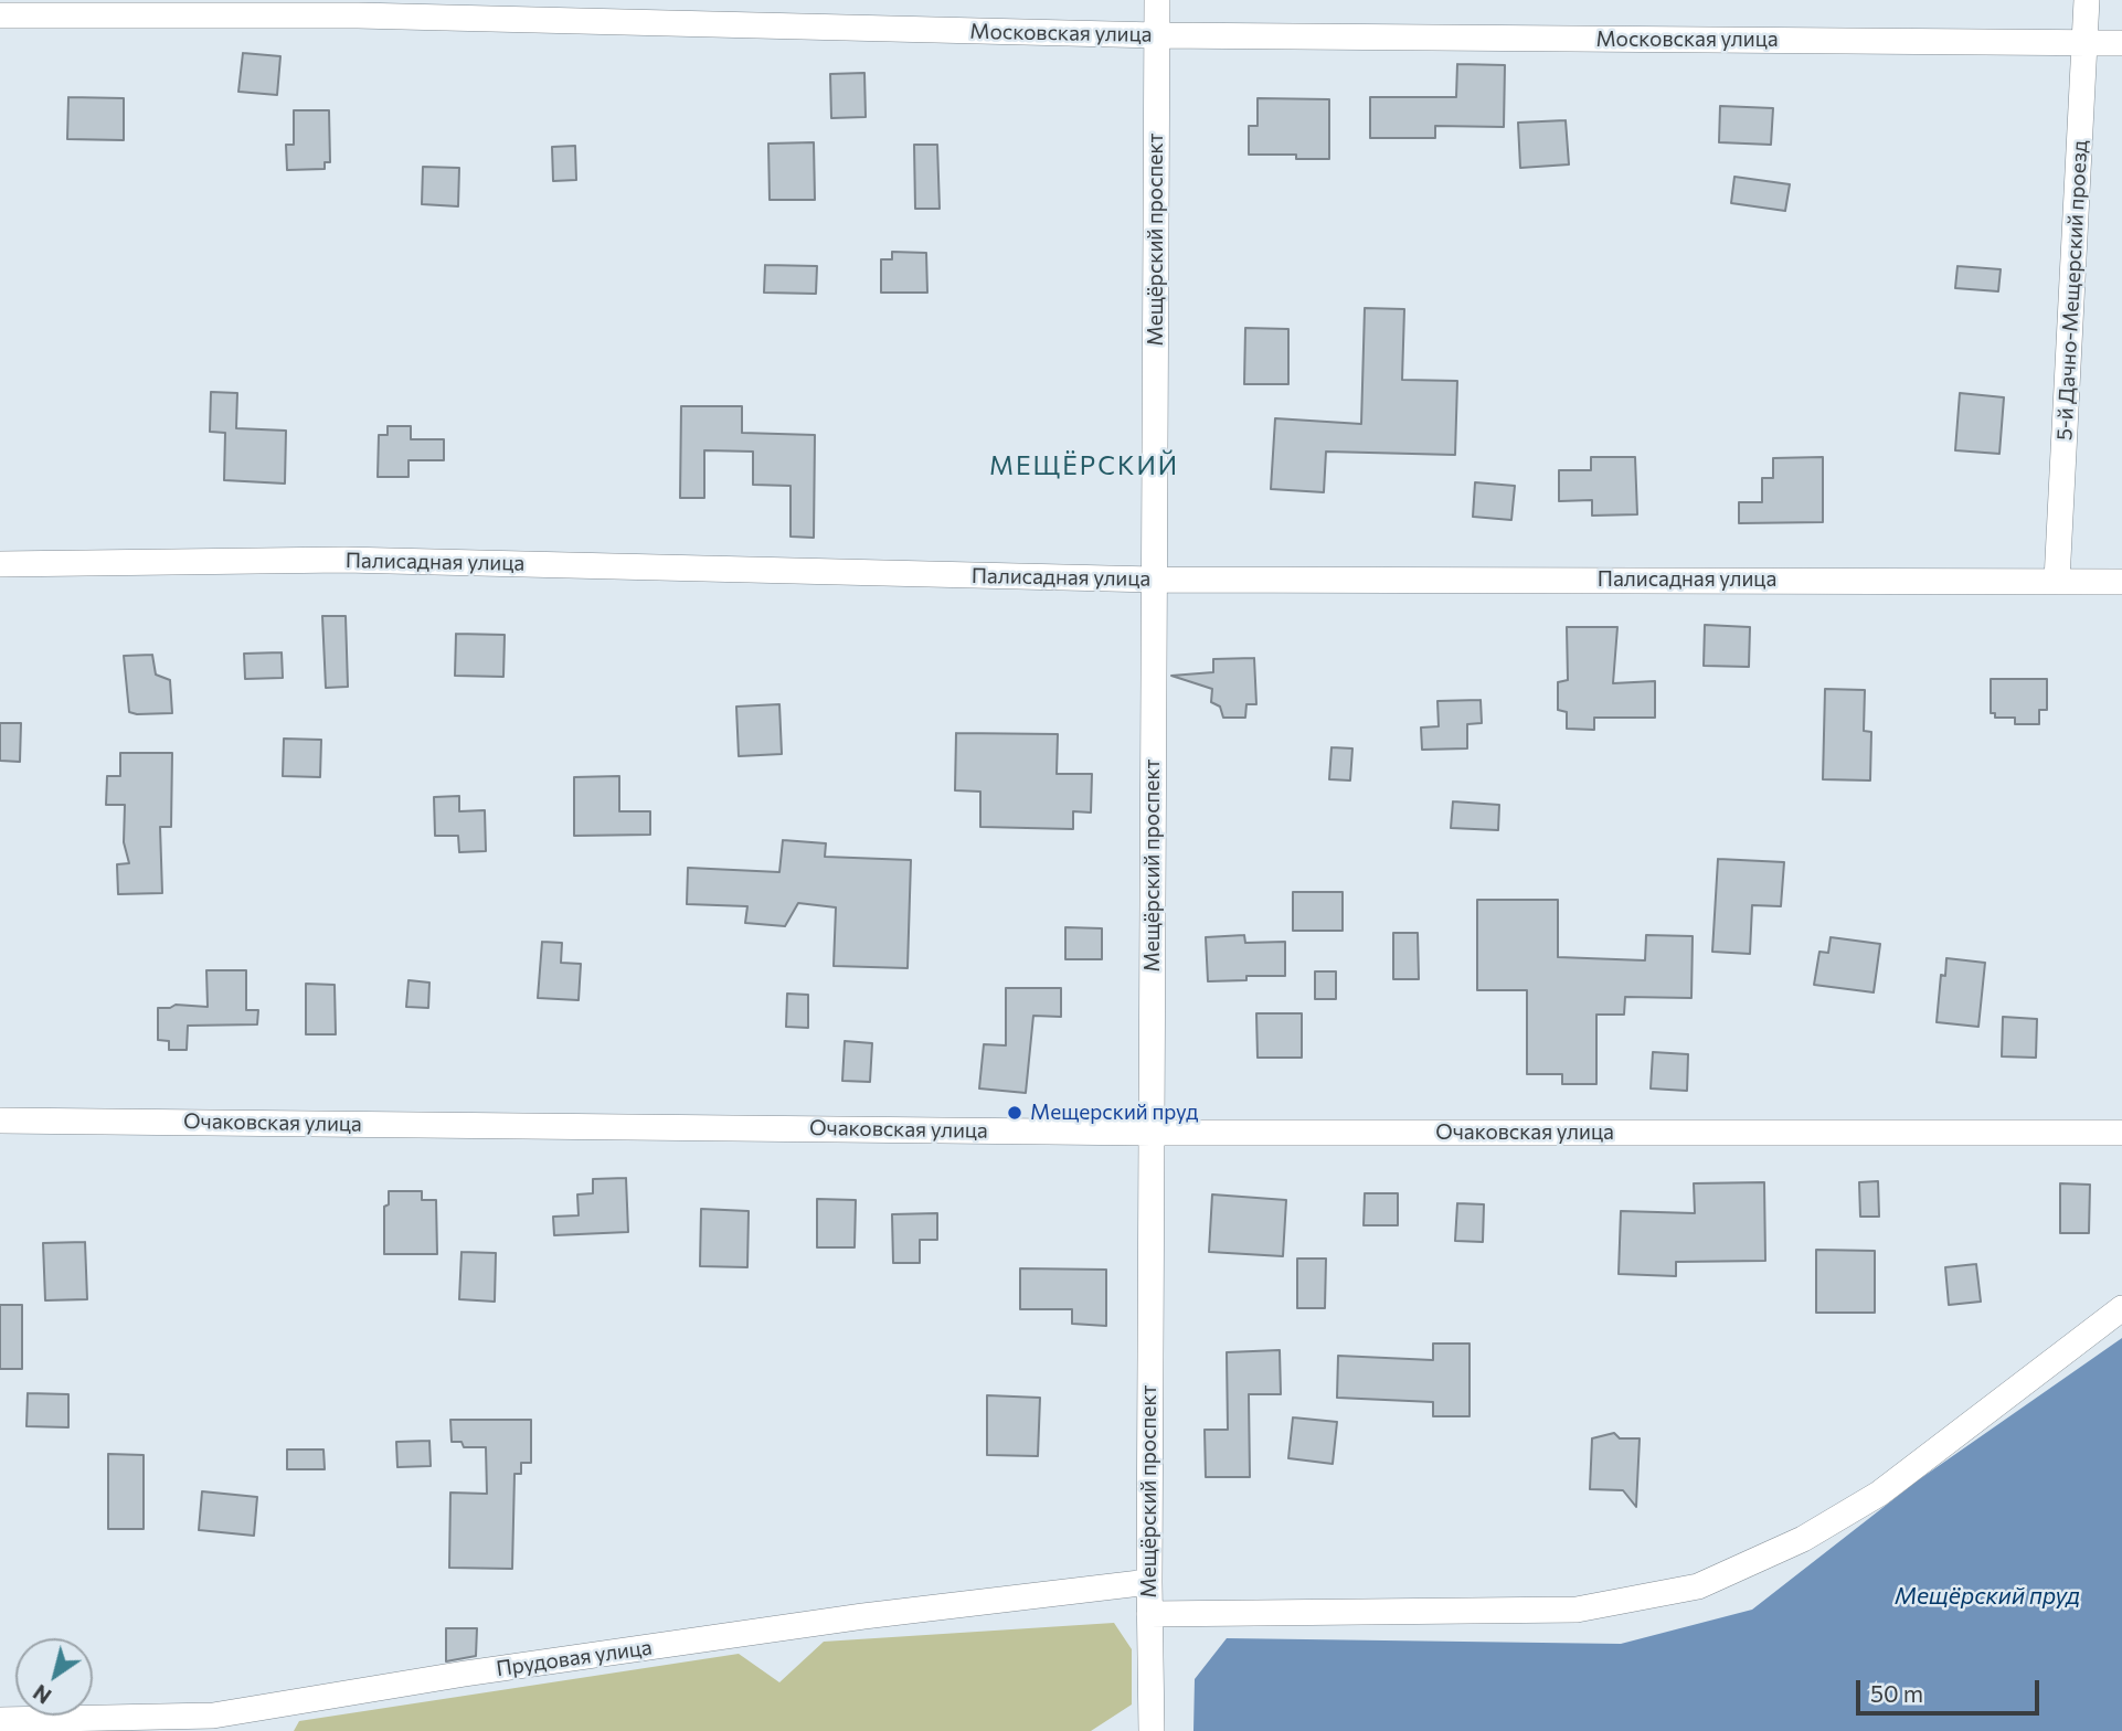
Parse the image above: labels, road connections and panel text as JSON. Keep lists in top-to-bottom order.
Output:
{
  "streets": {
    "street": [
      "Московская улица",
      "Мещёрский проспект",
      "5-й Дачно-Мещерский проезд",
      "Палисадная улица",
      "Очаковская улица",
      "Прудовая улица"
    ]
  },
  "crossings": [
    ["Московская улица", "Мещёрский проспект"],
    ["Московская улица", "5-й Дачно-Мещерский проезд"],
    ["Мещёрский проспект", "Палисадная улица"],
    ["Мещёрский проспект", "Очаковская улица"],
    ["Мещёрский проспект", "Прудовая улица"],
    ["5-й Дачно-Мещерский проезд", "Палисадная улица"]
  ],
  "districts": ["МЕЩЁРСКИЙ"],
  "water": ["Мещёрский пруд"],
  "places": ["Мещерский пруд"],
  "scale_bar": "50 m",
  "north": "bottom left"
}
